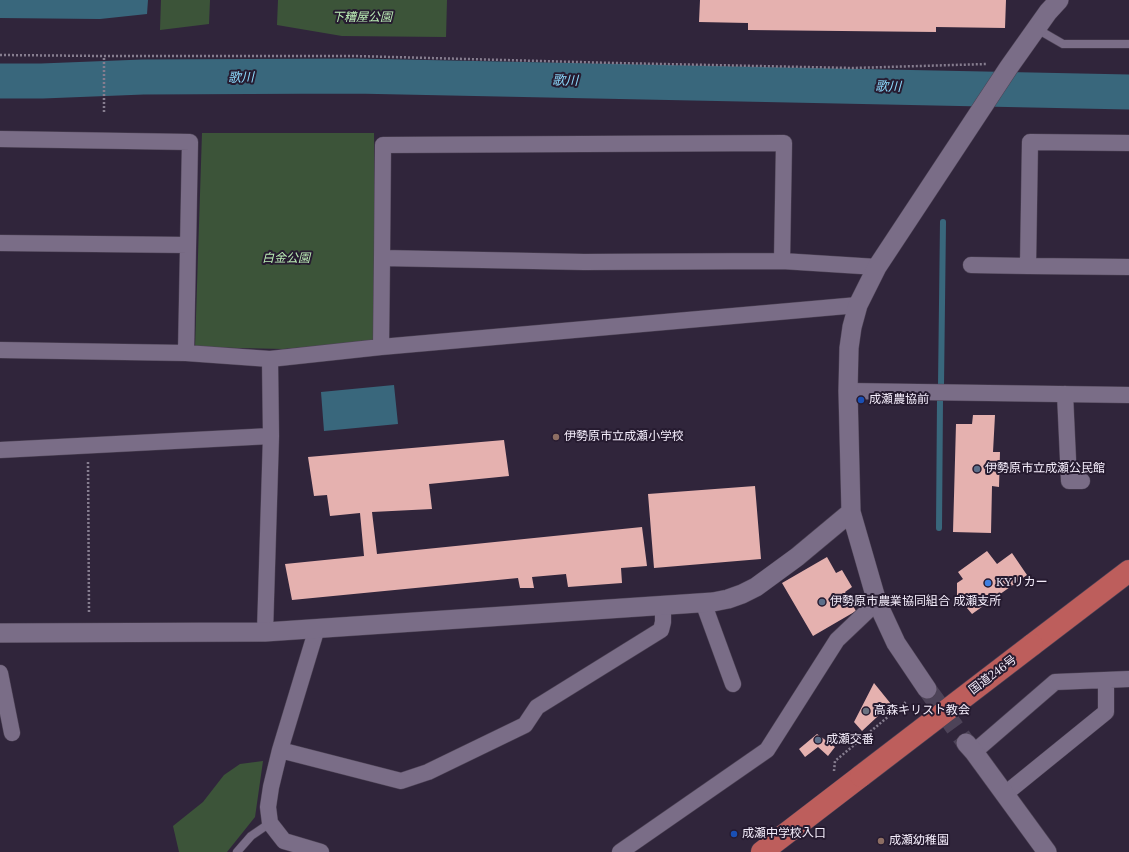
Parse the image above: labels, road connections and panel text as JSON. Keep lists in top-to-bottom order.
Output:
{
  "streets": {
    "highway": ["国道246号"]
  },
  "water": ["歌川"],
  "parks": ["下糟屋公園", "白金公園"],
  "places": [
    "成瀬農協前",
    "伊勢原市立成瀬小学校",
    "伊勢原市立成瀬公民館",
    "KYリカー",
    "伊勢原市農業協同組合 成瀬支所",
    "高森キリスト教会",
    "成瀬交番",
    "成瀬中学校入口",
    "成瀬幼稚園"
  ]
}
